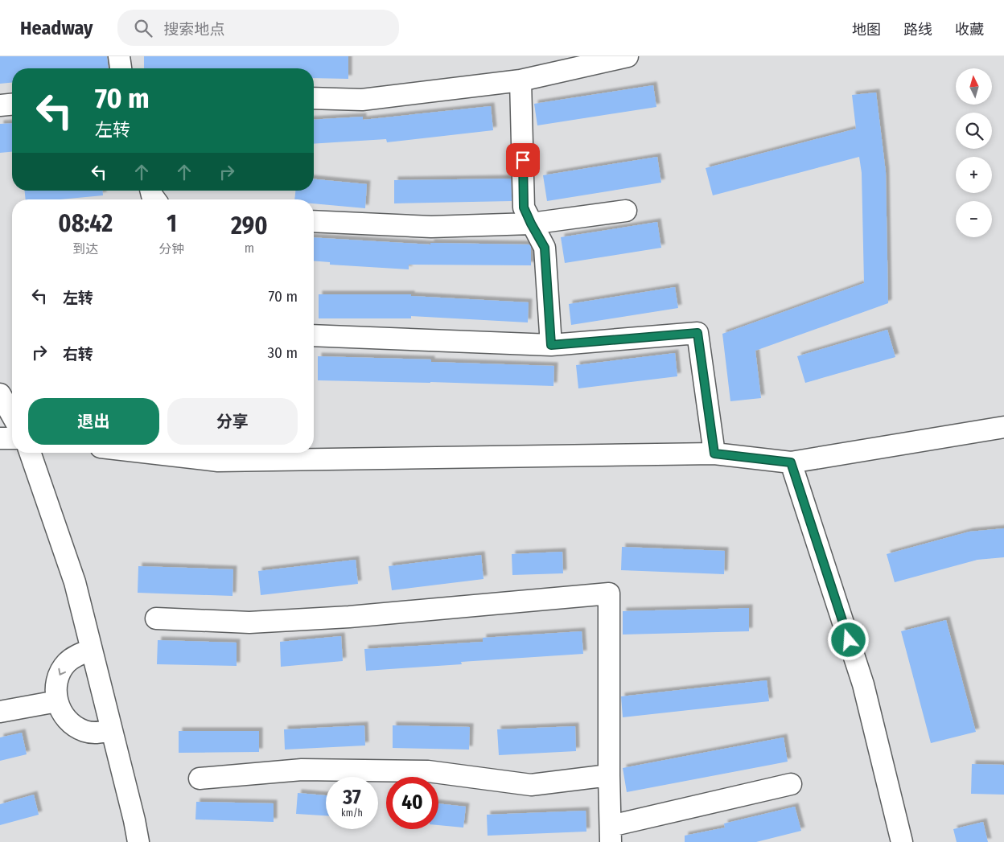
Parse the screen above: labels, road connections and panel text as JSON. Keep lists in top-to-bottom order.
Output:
{
  "north": "top",
  "page": {
    "header": "Headway",
    "search": "搜索地点",
    "nav": ["地图", "路线", "收藏"],
    "map_buttons": ["+", "−"],
    "turn": ["70 m", "左转"],
    "eta": [
      "08:42",
      "到达",
      "1",
      "分钟",
      "290",
      "m"
    ],
    "list": [
      {
        "name": "左转",
        "value": "70 m"
      },
      {
        "name": "右转",
        "value": "30 m"
      }
    ],
    "buttons": ["退出", "分享"],
    "speed": "37 km/h",
    "limit": "40"
  }
}
